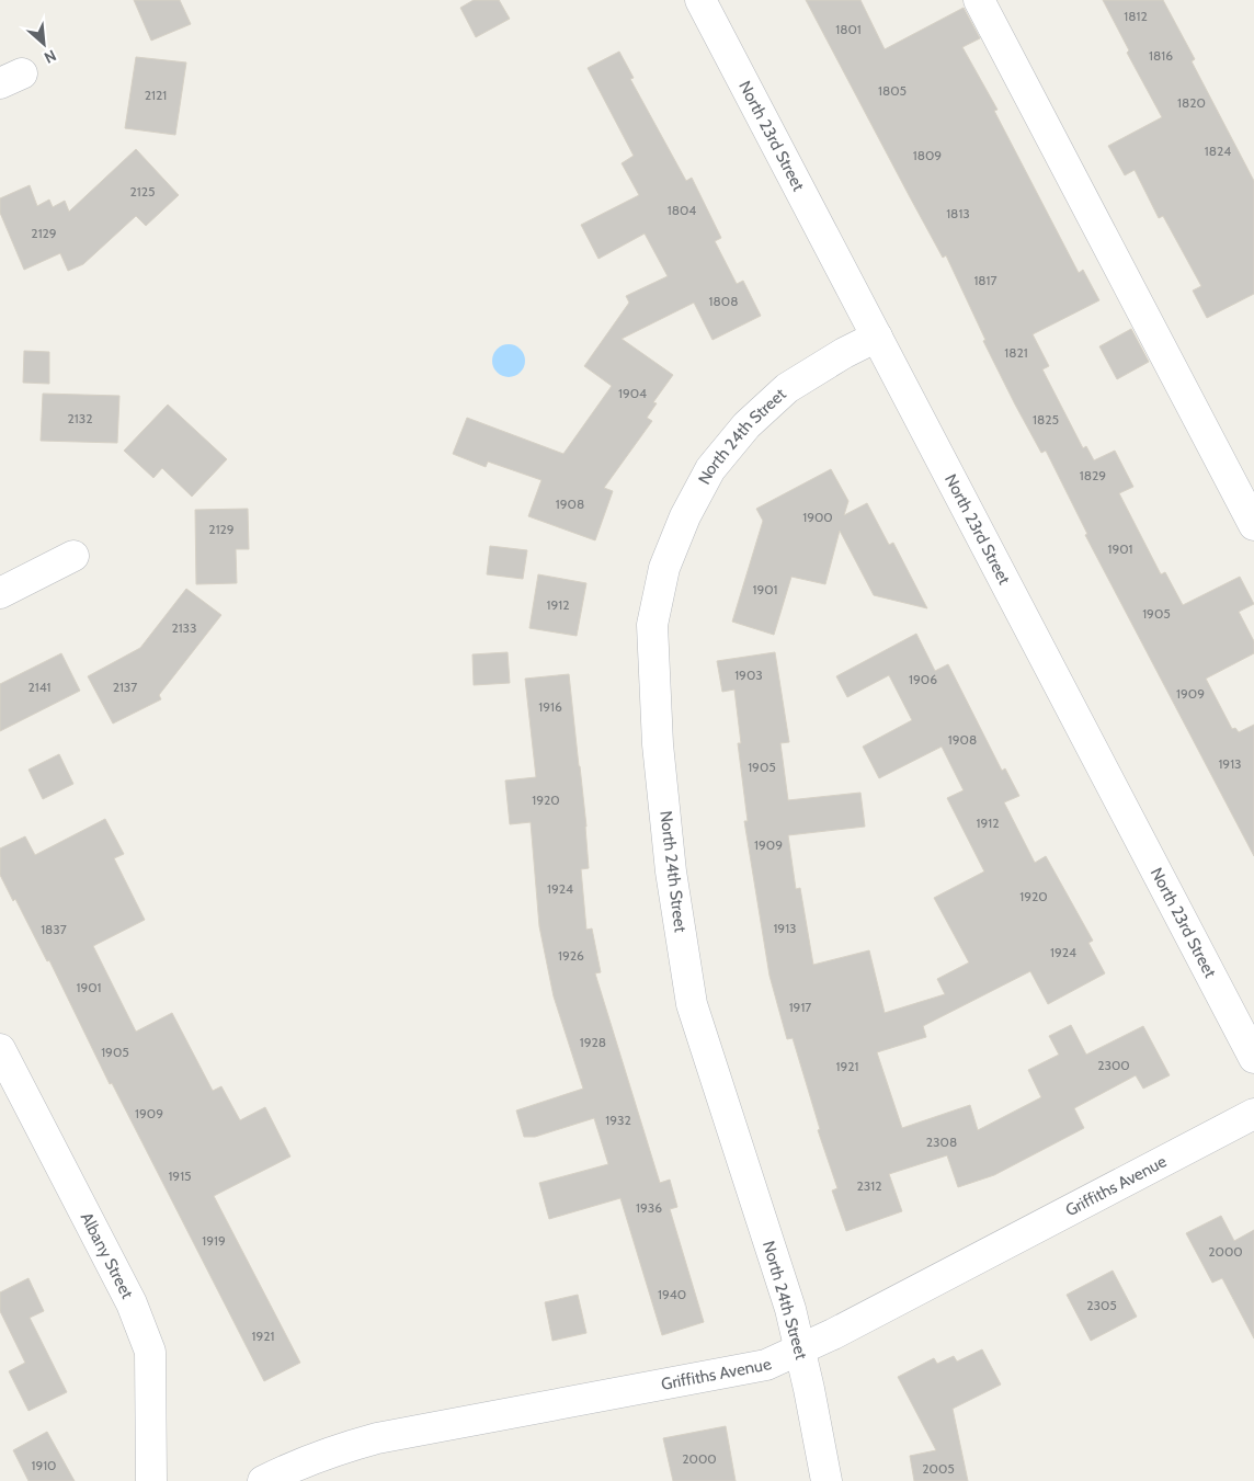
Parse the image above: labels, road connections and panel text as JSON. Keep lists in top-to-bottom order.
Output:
{
  "streets": {
    "street": [
      "North 23rd Street",
      "North 24th Street",
      "Griffiths Avenue",
      "Albany Street"
    ]
  },
  "crossings": [
    ["North 23rd Street", "North 24th Street"],
    ["North 24th Street", "Griffiths Avenue"]
  ],
  "house_numbers": [
    "1812",
    "1801",
    "1816",
    "1805",
    "2121",
    "1820",
    "1824",
    "1809",
    "2125",
    "1804",
    "1813",
    "2129",
    "1817",
    "1808",
    "1821",
    "1904",
    "2132",
    "1825",
    "1829",
    "1908",
    "1900",
    "2129",
    "1901",
    "1901",
    "1912",
    "1905",
    "2133",
    "1903",
    "1906",
    "2141",
    "2137",
    "1909",
    "1916",
    "1908",
    "1913",
    "1905",
    "1920",
    "1912",
    "1909",
    "1924",
    "1920",
    "1913",
    "1837",
    "1924",
    "1926",
    "1901",
    "1917",
    "1928",
    "1905",
    "2300",
    "1921",
    "1909",
    "1932",
    "2308",
    "1915",
    "2312",
    "1936",
    "1919",
    "2000",
    "1940",
    "2305",
    "1921",
    "2000",
    "1910",
    "2005"
  ],
  "north": "bottom right"
}
